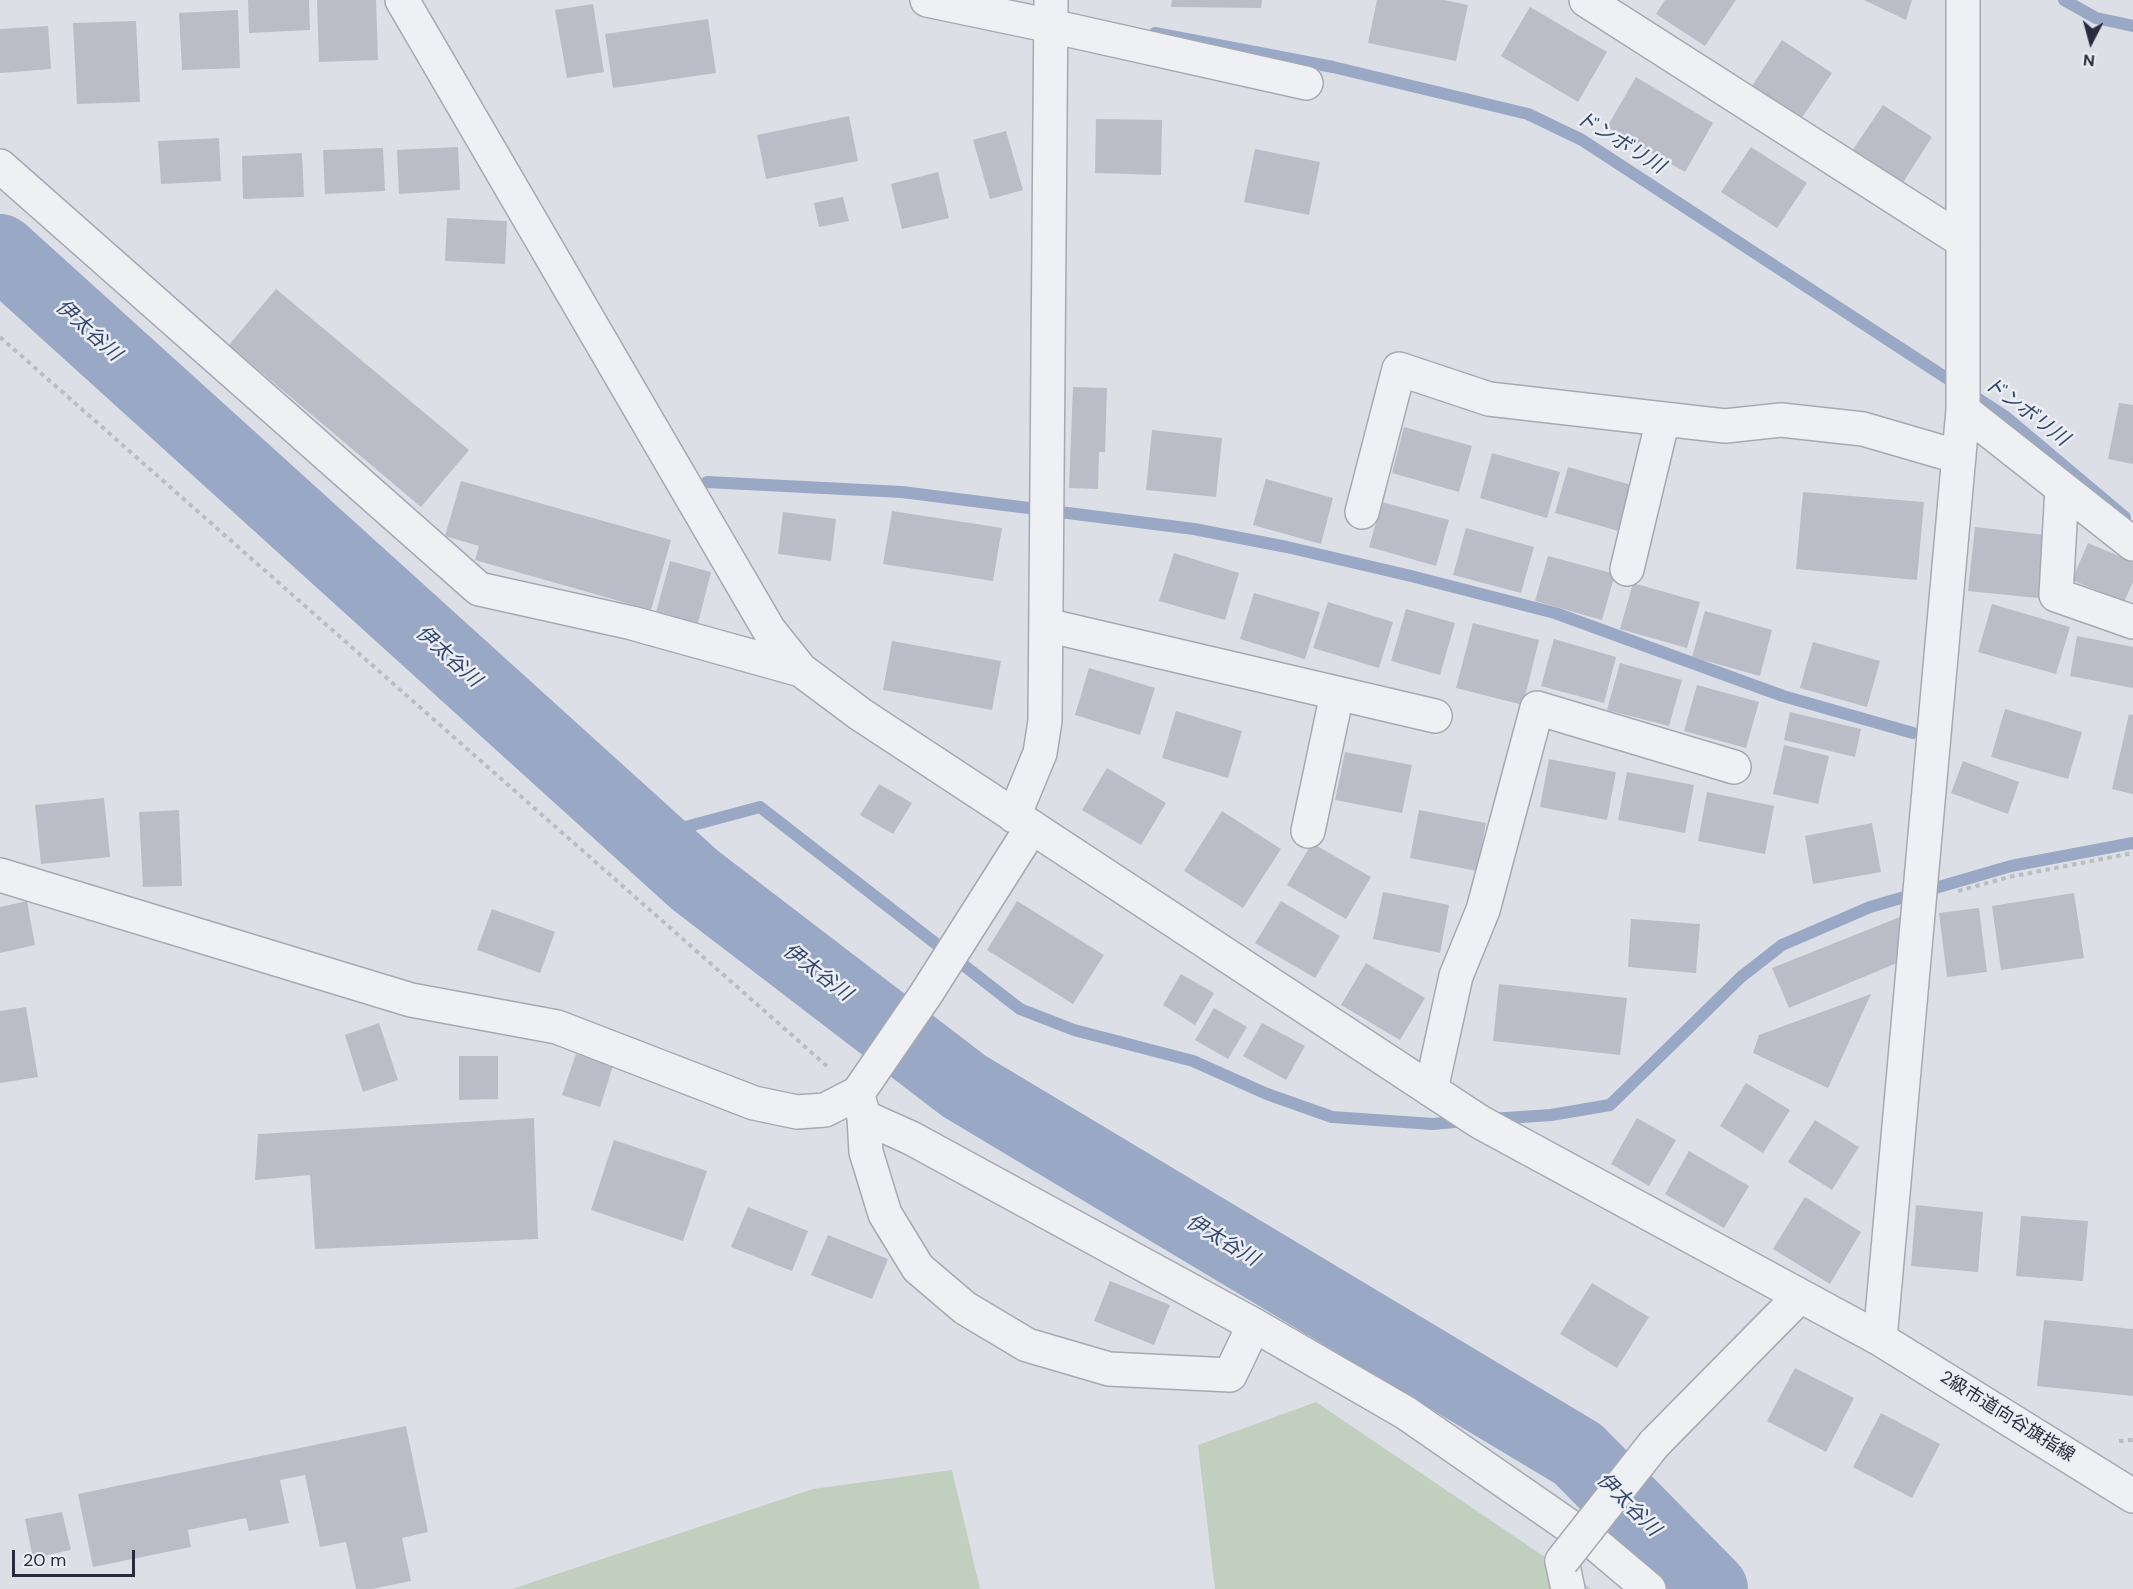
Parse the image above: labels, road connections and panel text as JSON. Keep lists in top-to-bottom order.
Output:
{
  "streets": {
    "street": ["2級市道向谷旗指線"]
  },
  "water": ["ドンボリ川", "伊太谷川"],
  "scale_bar": "20 m",
  "north": "bottom"
}
